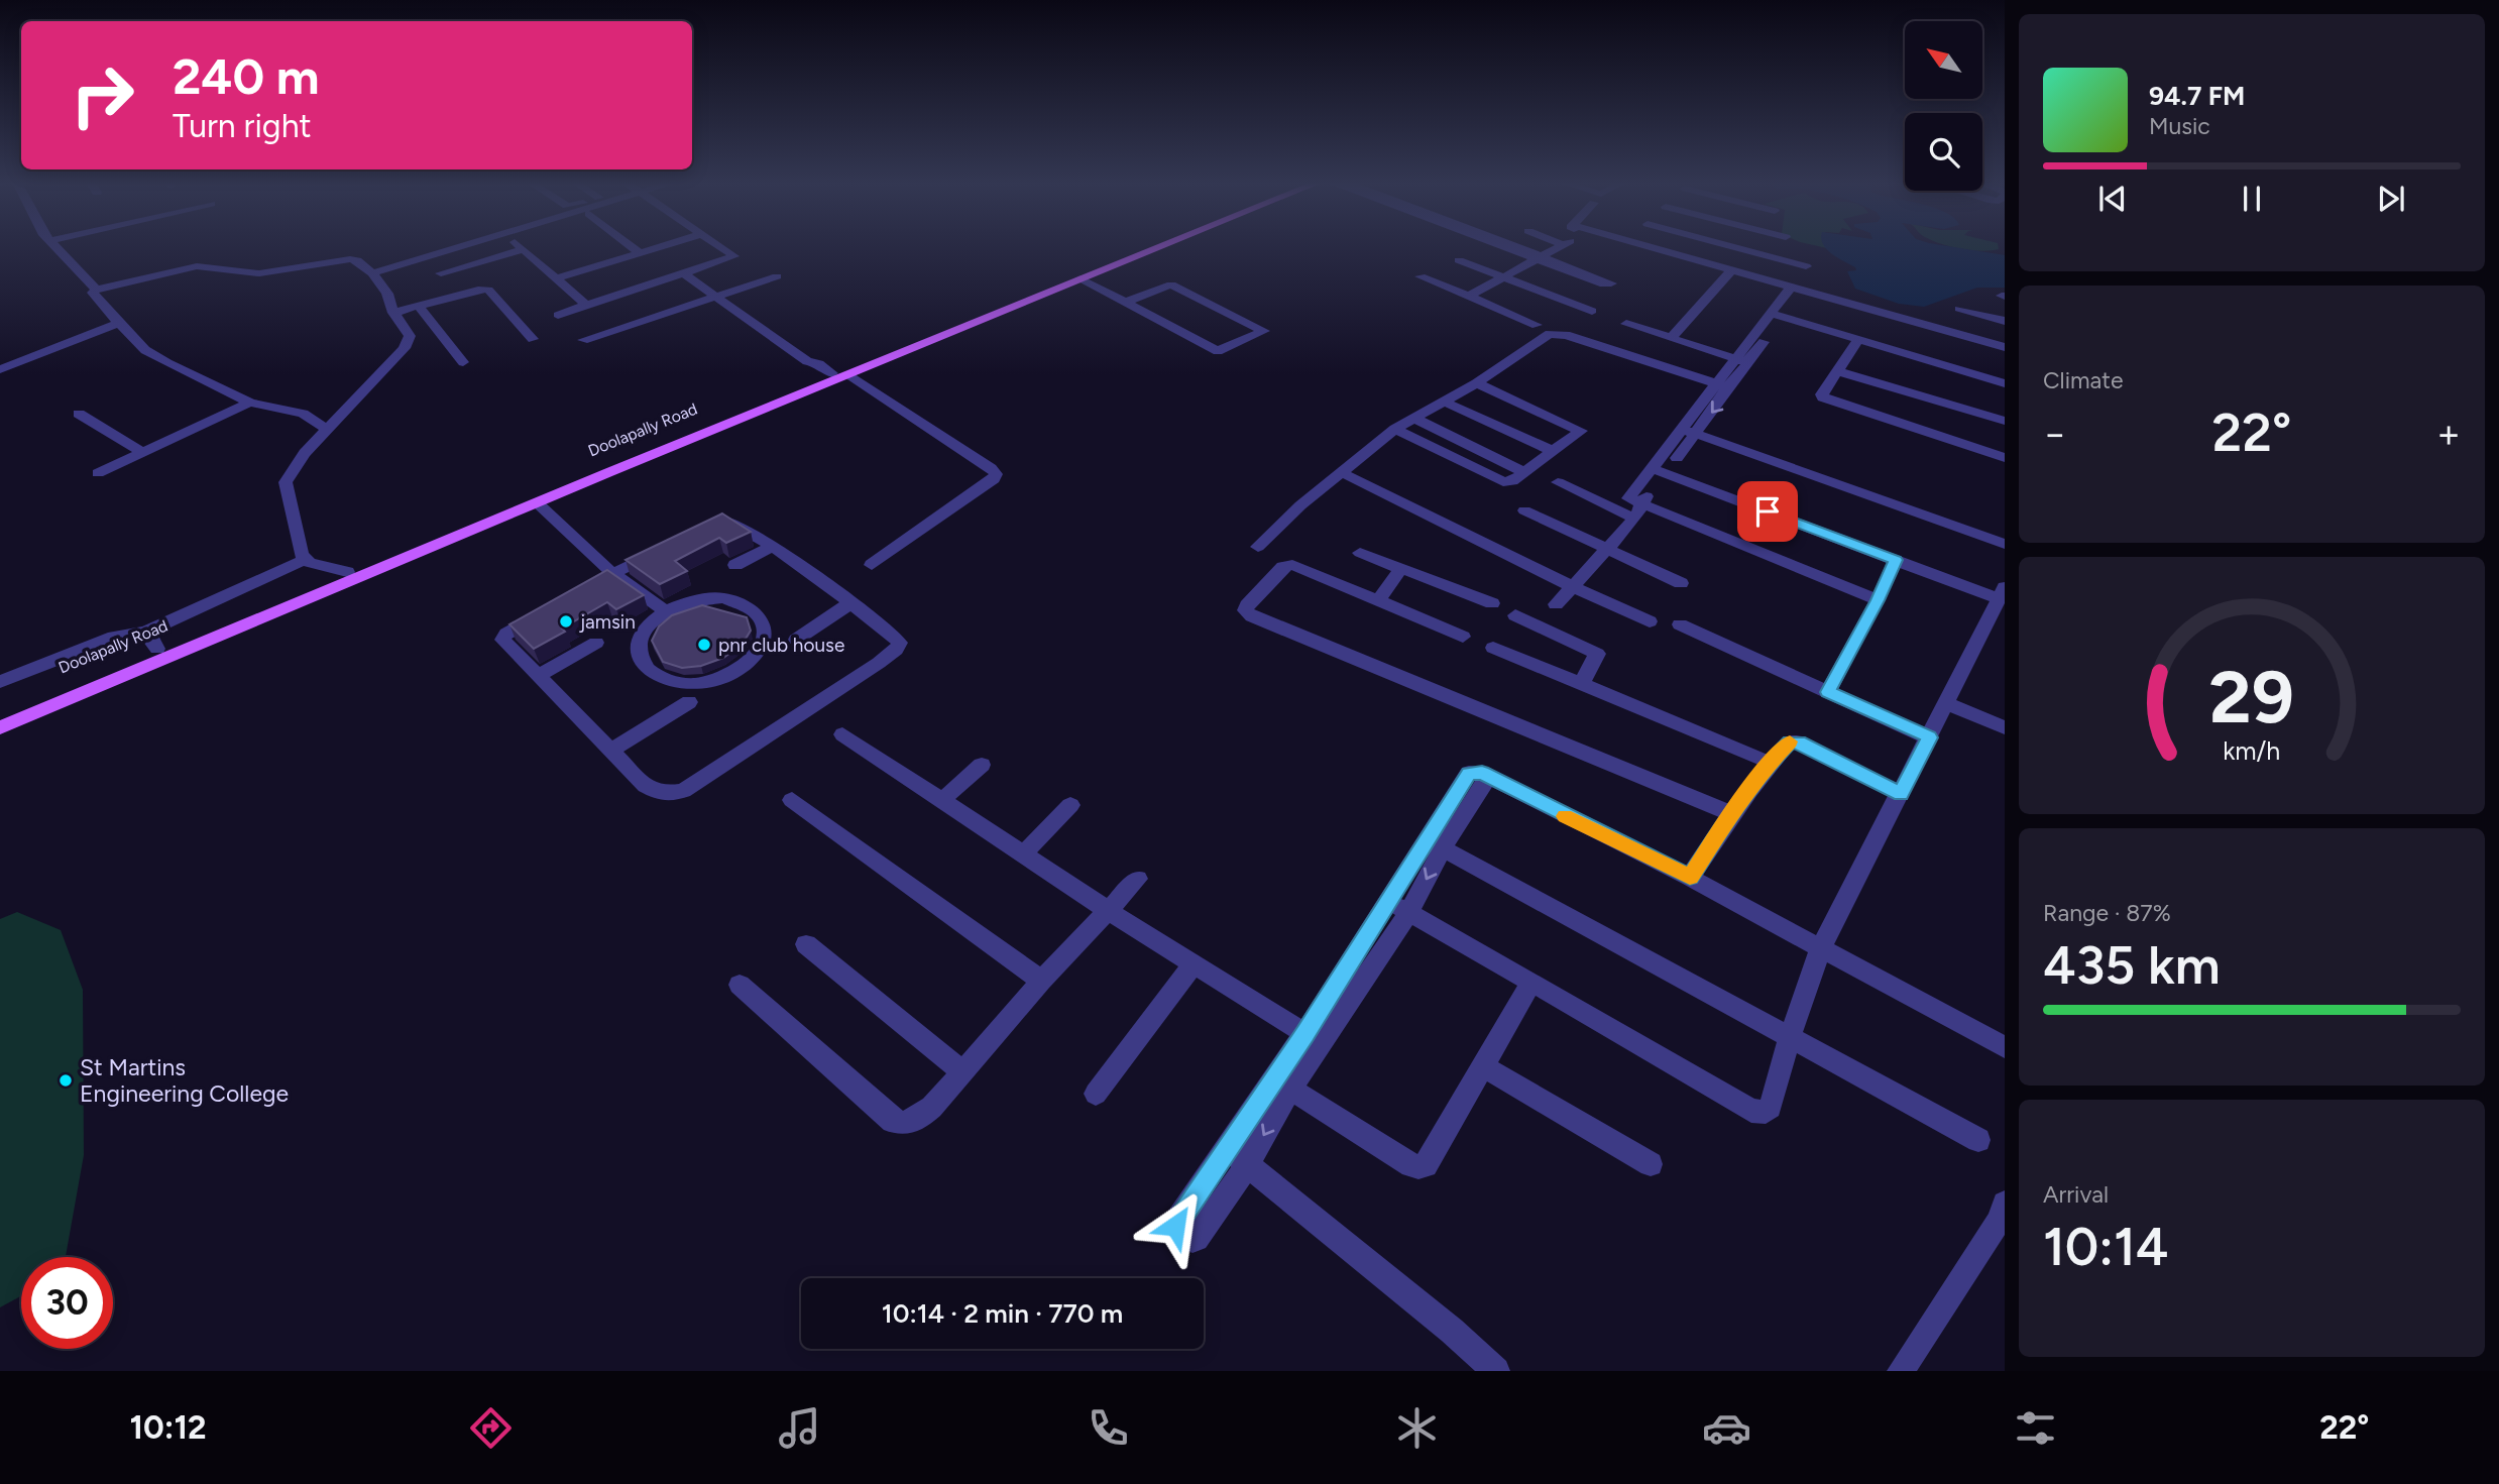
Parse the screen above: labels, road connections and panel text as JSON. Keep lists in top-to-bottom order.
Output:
{
  "streets": {
    "main road": ["Doolapally Road"]
  },
  "places": ["jamsin", "pnr club house", "St Martins Engineering College"],
  "north": "top left",
  "page": {
    "turn": ["240 m", "Turn right"],
    "song": ["94.7 FM", "Music"],
    "tile": [
      "Climate",
      ["Range · 87%", "435 km"],
      ["Arrival", "10:14"]
    ],
    "heat": ["−", "22°", "+"],
    "limit": "30",
    "trip": "10:14 · 2 min · 770 m",
    "tabs": ["10:12", "22°"],
    "gauge": ["29", "km/h"]
  }
}
